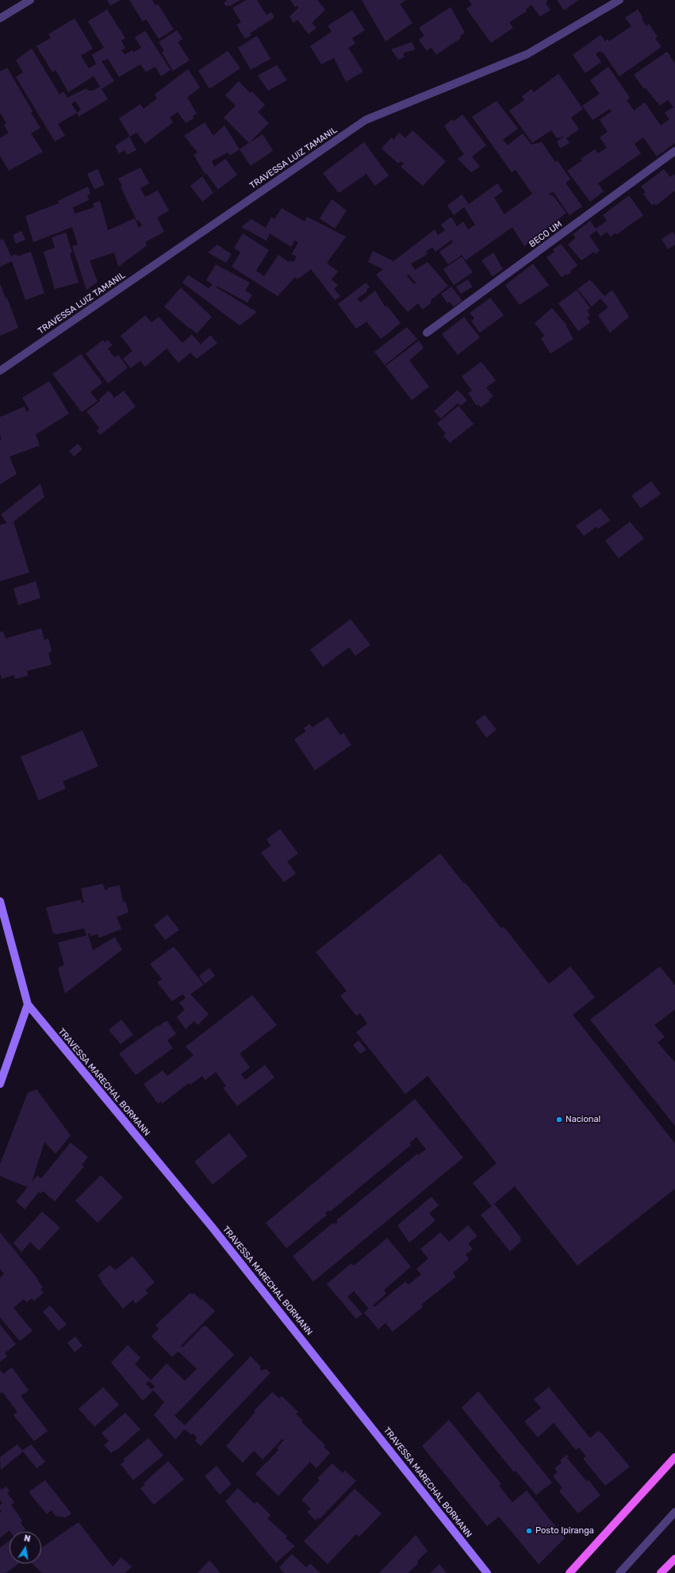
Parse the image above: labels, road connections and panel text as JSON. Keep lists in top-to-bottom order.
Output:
{
  "streets": {
    "street": ["TRAVESSA LUIZ TAMANIL", "BECO UM", "TRAVESSA MARECHAL BORMANN"]
  },
  "places": ["Nacional", "Posto Ipiranga"],
  "north": "top"
}
